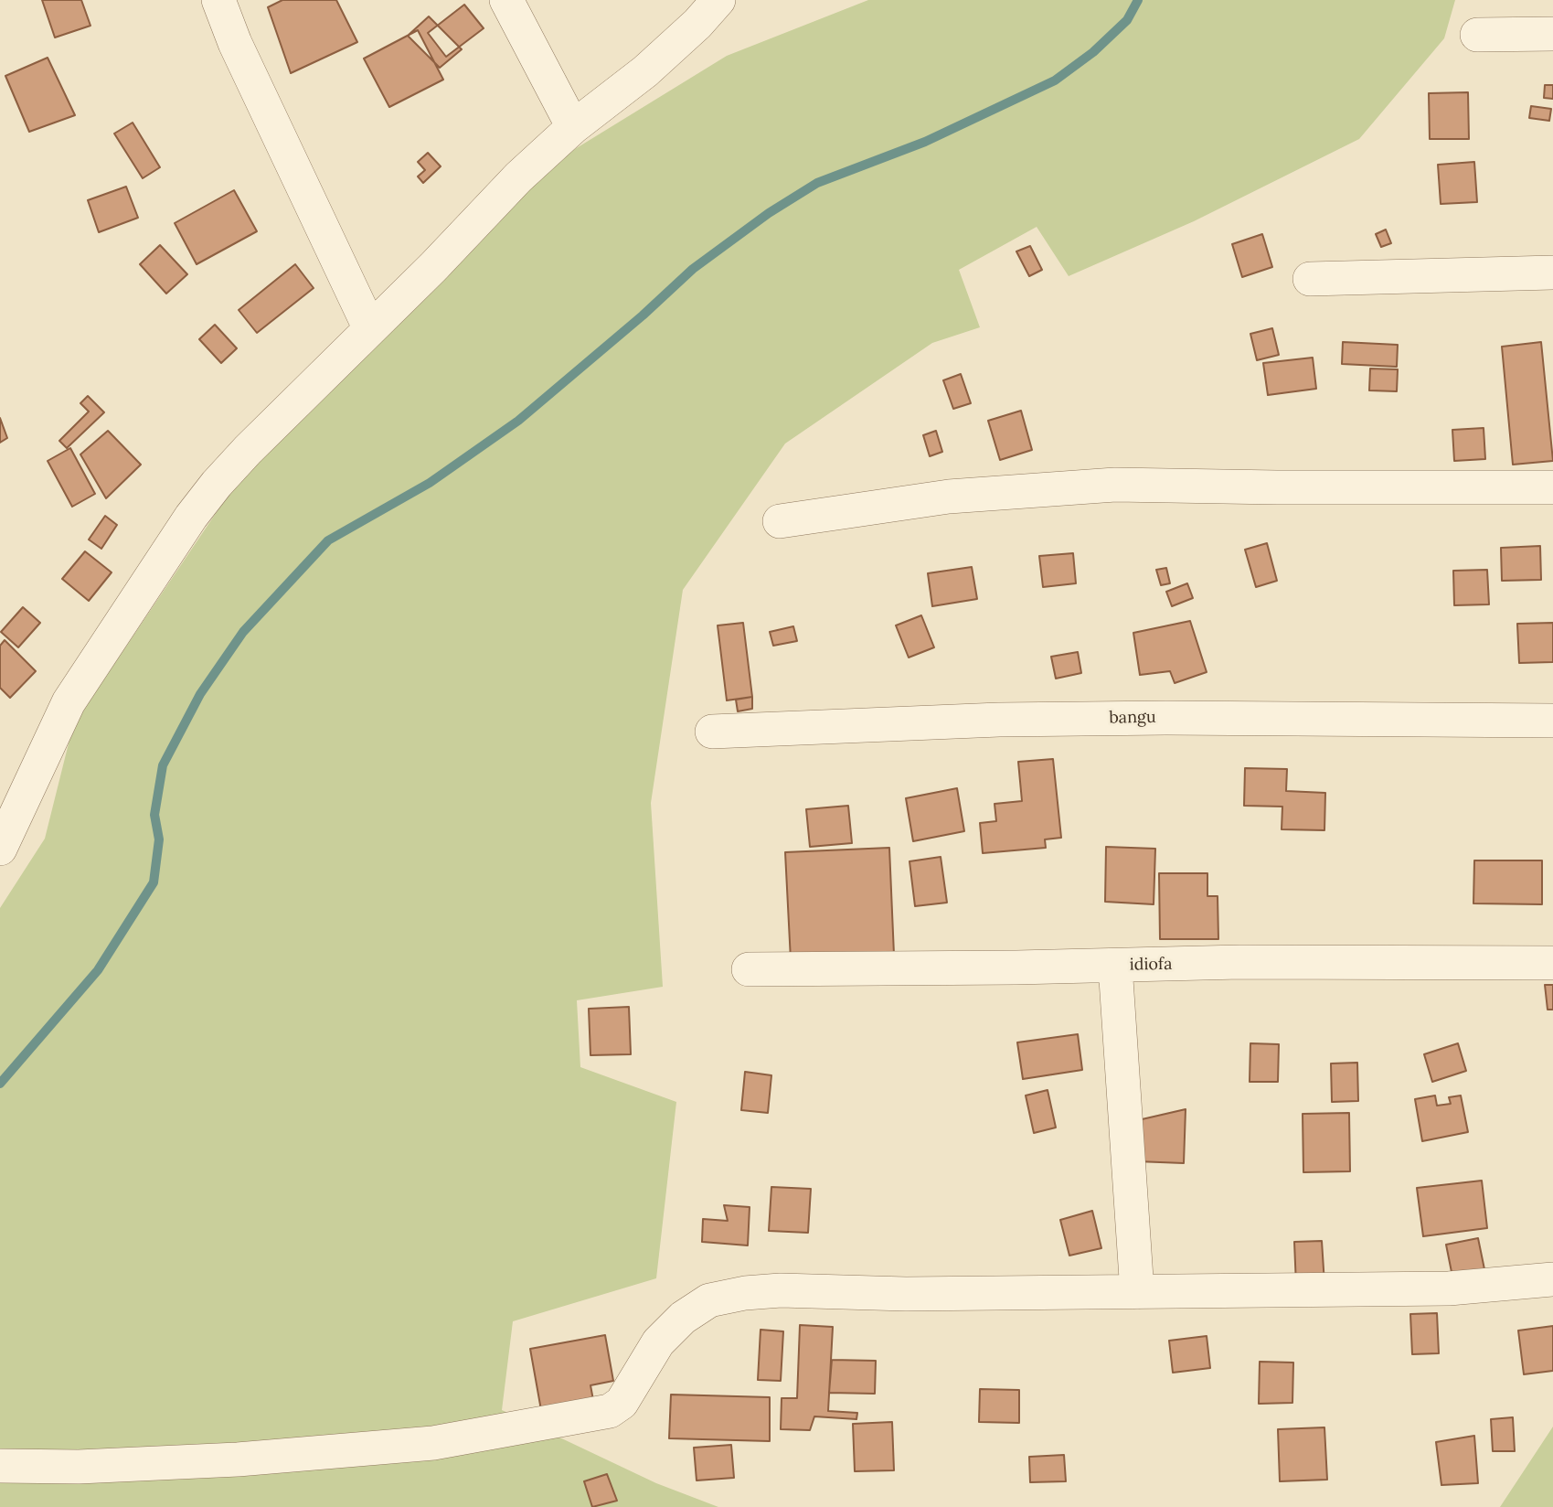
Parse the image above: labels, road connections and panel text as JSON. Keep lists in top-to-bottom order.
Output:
{
  "streets": {
    "street": ["bangu", "idiofa"]
  }
}
